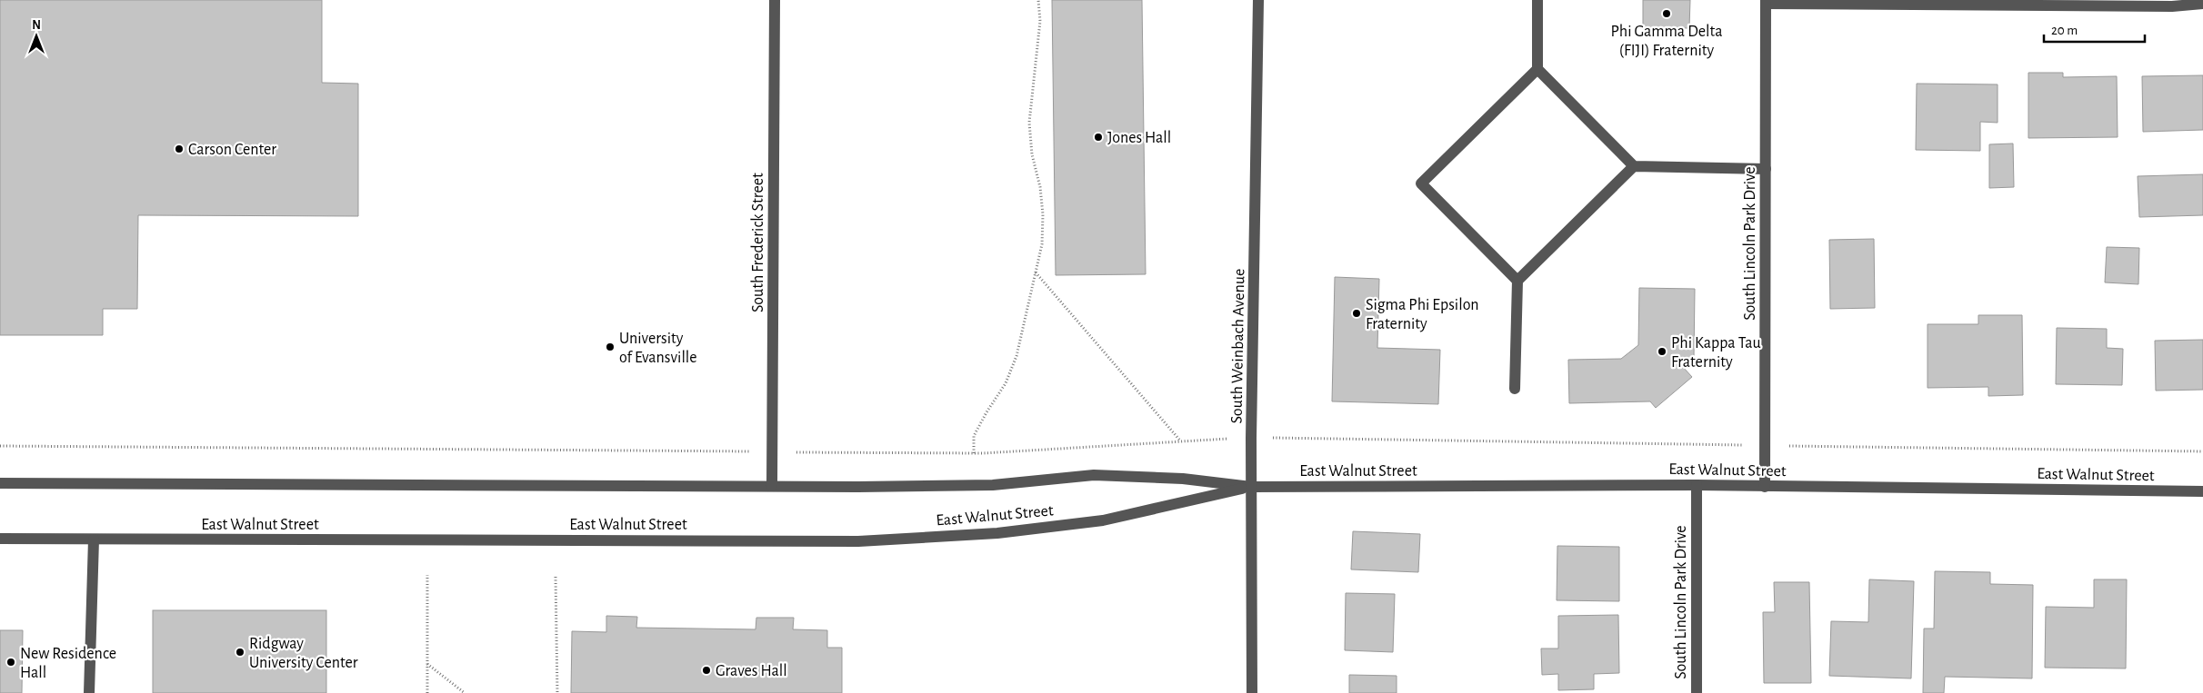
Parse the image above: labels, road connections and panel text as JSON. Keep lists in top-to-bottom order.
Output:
{
  "streets": {
    "street": [
      "South Frederick Street",
      "South Lincoln Park Drive",
      "South Weinbach Avenue",
      "East Walnut Street"
    ]
  },
  "crossings": [
    ["South Frederick Street", "East Walnut Street"],
    ["South Lincoln Park Drive", "East Walnut Street"],
    ["South Weinbach Avenue", "East Walnut Street"]
  ],
  "places": [
    "Phi Gamma Delta (FIJI) Fraternity",
    "Jones Hall",
    "Carson Center",
    "Sigma Phi Epsilon Fraternity",
    "University of Evansville",
    "Phi Kappa Tau Fraternity",
    "Ridgway University Center",
    "New Residence Hall",
    "Graves Hall"
  ],
  "scale_bar": "20 m",
  "north": "top"
}
